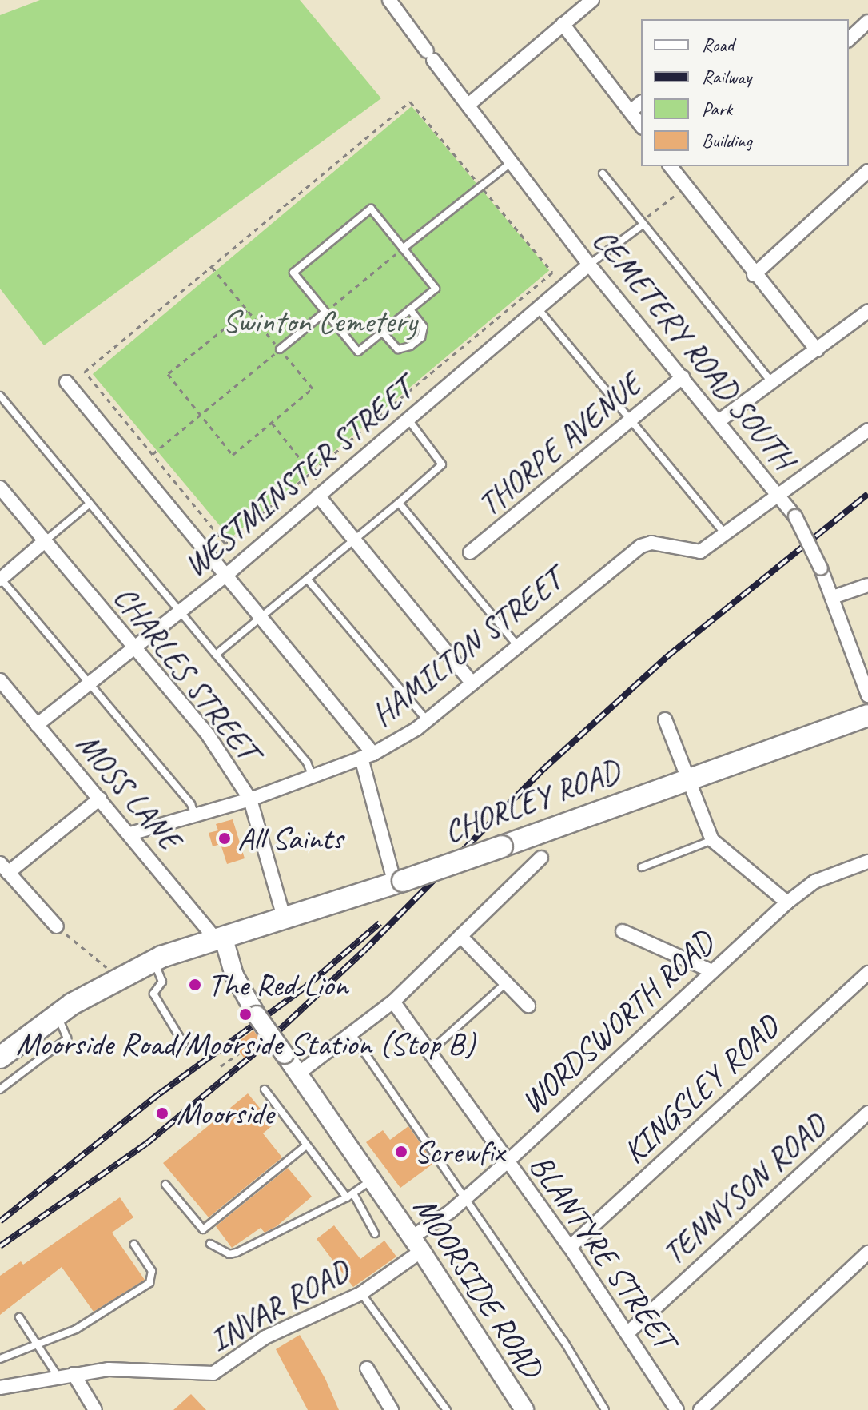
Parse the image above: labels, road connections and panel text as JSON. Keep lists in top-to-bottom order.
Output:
{
  "streets": {
    "main road": ["CHORLEY ROAD"],
    "street": [
      "CEMETERY ROAD SOUTH",
      "THORPE AVENUE",
      "WESTMINSTER STREET",
      "HAMILTON STREET",
      "CHARLES STREET",
      "MOSS LANE",
      "WORDSWORTH ROAD",
      "KINGSLEY ROAD",
      "TENNYSON ROAD",
      "BLANTYRE STREET",
      "MOORSIDE ROAD",
      "INVAR ROAD"
    ]
  },
  "crossings": [
    ["CEMETERY ROAD SOUTH", "THORPE AVENUE"],
    ["CEMETERY ROAD SOUTH", "WESTMINSTER STREET"],
    ["CEMETERY ROAD SOUTH", "HAMILTON STREET"],
    ["WESTMINSTER STREET", "CHARLES STREET"],
    ["WESTMINSTER STREET", "MOSS LANE"],
    ["HAMILTON STREET", "CHARLES STREET"],
    ["HAMILTON STREET", "MOSS LANE"],
    ["CHARLES STREET", "CHORLEY ROAD"],
    ["MOSS LANE", "CHORLEY ROAD"],
    ["MOSS LANE", "MOORSIDE ROAD"],
    ["CHORLEY ROAD", "MOORSIDE ROAD"],
    ["WORDSWORTH ROAD", "BLANTYRE STREET"],
    ["WORDSWORTH ROAD", "MOORSIDE ROAD"],
    ["WORDSWORTH ROAD", "INVAR ROAD"],
    ["KINGSLEY ROAD", "BLANTYRE STREET"],
    ["TENNYSON ROAD", "BLANTYRE STREET"],
    ["MOORSIDE ROAD", "INVAR ROAD"]
  ],
  "parks": ["Swinton Cemetery"],
  "places": [
    "All Saints",
    "The Red Lion",
    "Moorside Road/Moorside Station (Stop B)",
    "Moorside",
    "Screwfix"
  ],
  "legend": [
    "Road",
    "Railway",
    "Park",
    "Building"
  ]
}
